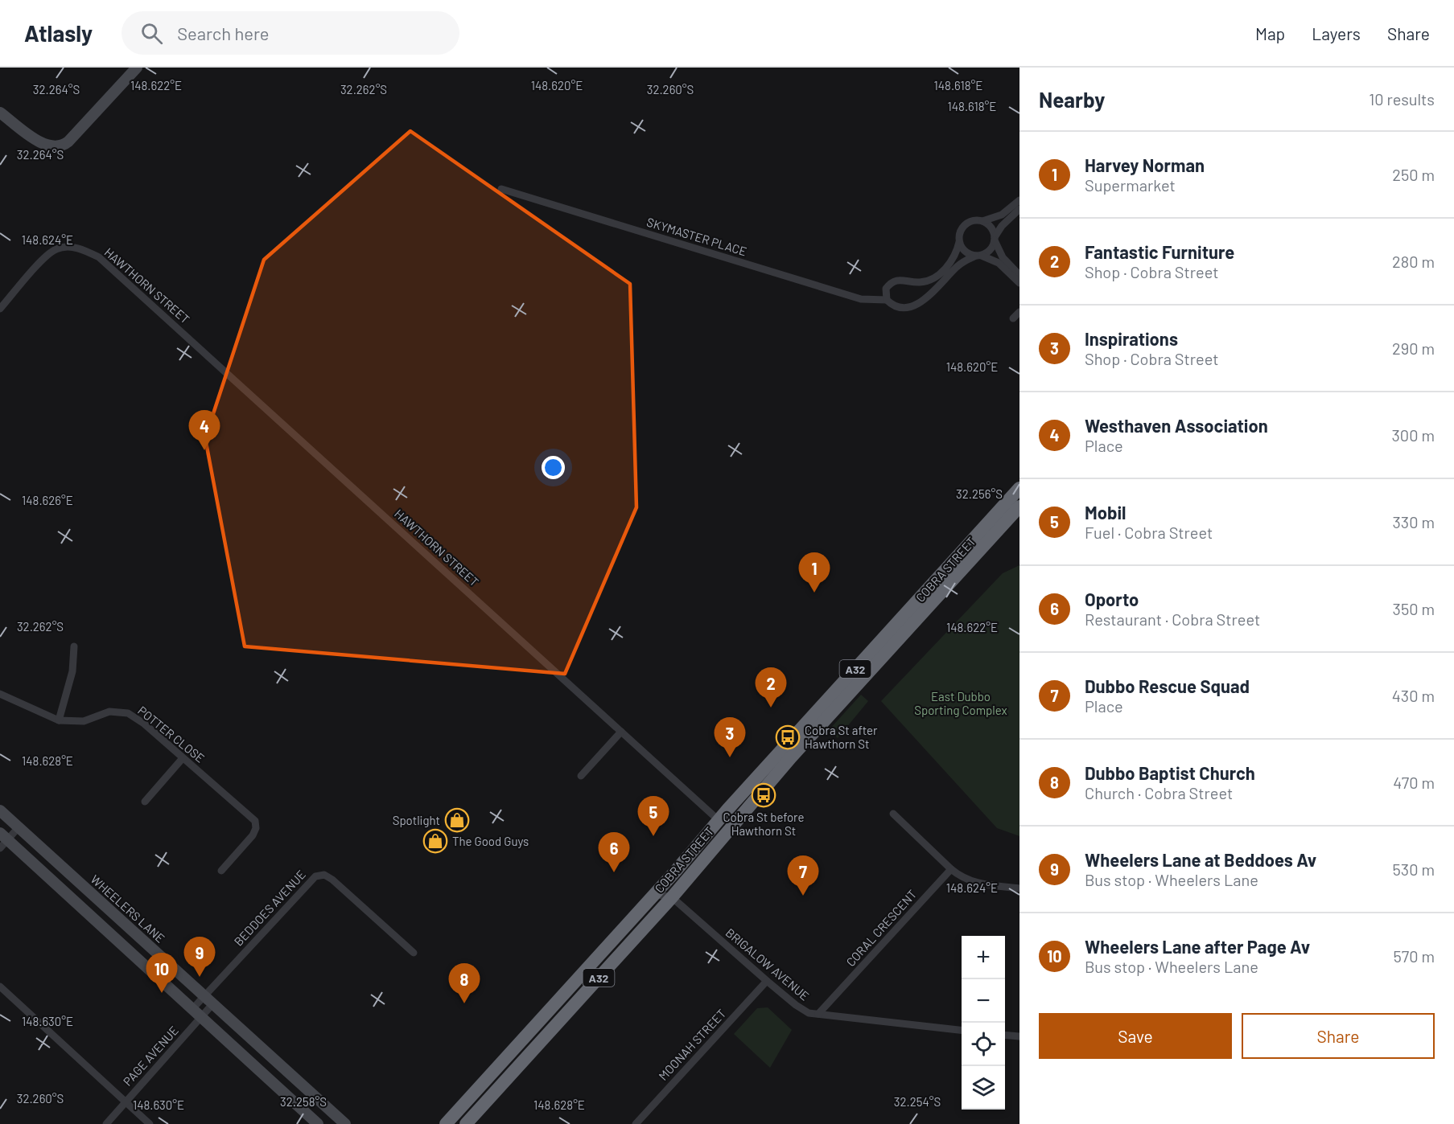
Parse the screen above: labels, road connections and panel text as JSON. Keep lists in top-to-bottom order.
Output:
{
  "streets": {
    "highway": ["COBRA STREET", "A32"],
    "main road": ["WHEELERS LANE"],
    "street": [
      "SKYMASTER PLACE",
      "HAWTHORN STREET",
      "POTTER CLOSE",
      "BEDDOES AVENUE",
      "CORAL CRESCENT",
      "BRIGALOW AVENUE",
      "MOONAH STREET",
      "PAGE AVENUE"
    ]
  },
  "crossings": [
    ["HAWTHORN STREET", "COBRA STREET"],
    ["COBRA STREET", "BRIGALOW AVENUE"],
    ["BEDDOES AVENUE", "WHEELERS LANE"],
    ["BEDDOES AVENUE", "PAGE AVENUE"],
    ["WHEELERS LANE", "PAGE AVENUE"],
    ["CORAL CRESCENT", "BRIGALOW AVENUE"],
    ["BRIGALOW AVENUE", "MOONAH STREET"]
  ],
  "parks": ["East Dubbo Sporting Complex"],
  "places": {
    "bus stop": ["Cobra St after Hawthorn St", "Cobra St before Hawthorn St"],
    "shop": ["Spotlight", "The Good Guys"]
  },
  "page": {
    "header": "Atlasly",
    "search": "Search here",
    "nav": ["Map", "Layers", "Share"],
    "heading": ["Nearby", "10 results"],
    "list": [
      {
        "mark": "1",
        "name": "Harvey Norman",
        "note": "Supermarket",
        "value": "250 m"
      },
      {
        "mark": "2",
        "name": "Fantastic Furniture",
        "note": "Shop · Cobra Street",
        "value": "280 m"
      },
      {
        "mark": "3",
        "name": "Inspirations",
        "note": "Shop · Cobra Street",
        "value": "290 m"
      },
      {
        "mark": "4",
        "name": "Westhaven Association",
        "note": "Place",
        "value": "300 m"
      },
      {
        "mark": "5",
        "name": "Mobil",
        "note": "Fuel · Cobra Street",
        "value": "330 m"
      },
      {
        "mark": "6",
        "name": "Oporto",
        "note": "Restaurant · Cobra Street",
        "value": "350 m"
      },
      {
        "mark": "7",
        "name": "Dubbo Rescue Squad",
        "note": "Place",
        "value": "430 m"
      },
      {
        "mark": "8",
        "name": "Dubbo Baptist Church",
        "note": "Church · Cobra Street",
        "value": "470 m"
      },
      {
        "mark": "9",
        "name": "Wheelers Lane at Beddoes Av",
        "note": "Bus stop · Wheelers Lane",
        "value": "530 m"
      },
      {
        "mark": "10",
        "name": "Wheelers Lane after Page Av",
        "note": "Bus stop · Wheelers Lane",
        "value": "570 m"
      }
    ],
    "pins": [
      "4",
      "1",
      "2",
      "3",
      "5",
      "6",
      "7",
      "9",
      "10",
      "8"
    ],
    "map_buttons": ["+", "−"],
    "buttons": ["Save", "Share"]
  },
  "coordinates": [
    "148.618°E",
    "148.622°E",
    "148.620°E",
    "32.264°S",
    "32.262°S",
    "32.260°S",
    "148.624°E",
    "32.256°S",
    "148.626°E",
    "148.628°E",
    "148.630°E",
    "32.258°S",
    "32.254°S"
  ]
}
